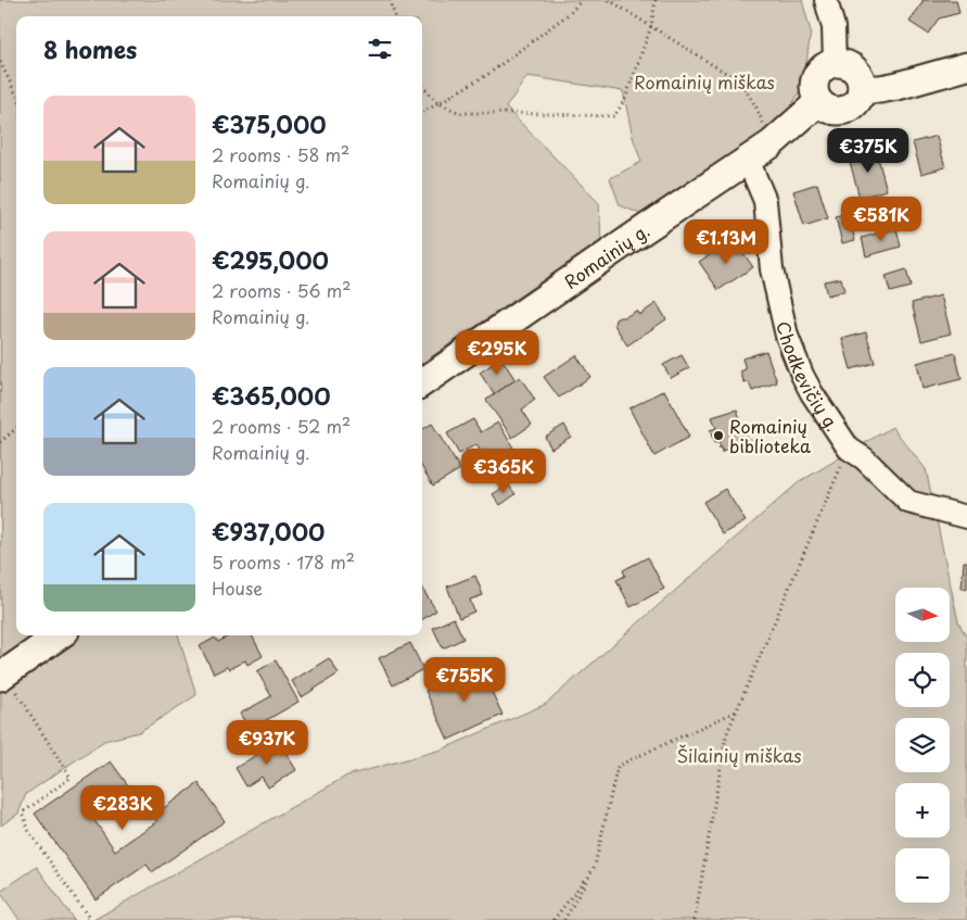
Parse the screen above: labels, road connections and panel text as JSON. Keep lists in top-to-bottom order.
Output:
{
  "streets": {
    "main road": ["Romainių g."],
    "street": ["Chodkevičių g."]
  },
  "crossings": [
    ["Romainių g.", "Chodkevičių g."]
  ],
  "parks": ["Romainių miškas", "Šilainių miškas"],
  "places": ["Romainių biblioteka"],
  "north": "right",
  "page": {
    "heading": "8 homes",
    "list": [
      {
        "name": "€375,000",
        "note": "2 rooms · 58 m² · Romainių g."
      },
      {
        "name": "€295,000",
        "note": "2 rooms · 56 m² · Romainių g."
      },
      {
        "name": "€365,000",
        "note": "2 rooms · 52 m² · Romainių g."
      },
      {
        "name": "€937,000",
        "note": "5 rooms · 178 m² · House"
      }
    ],
    "price": [
      "€375K",
      "€581K",
      "€1.13M",
      "€295K",
      "€365K",
      "€755K",
      "€937K",
      "€283K"
    ],
    "map_buttons": ["+", "−"]
  }
}
